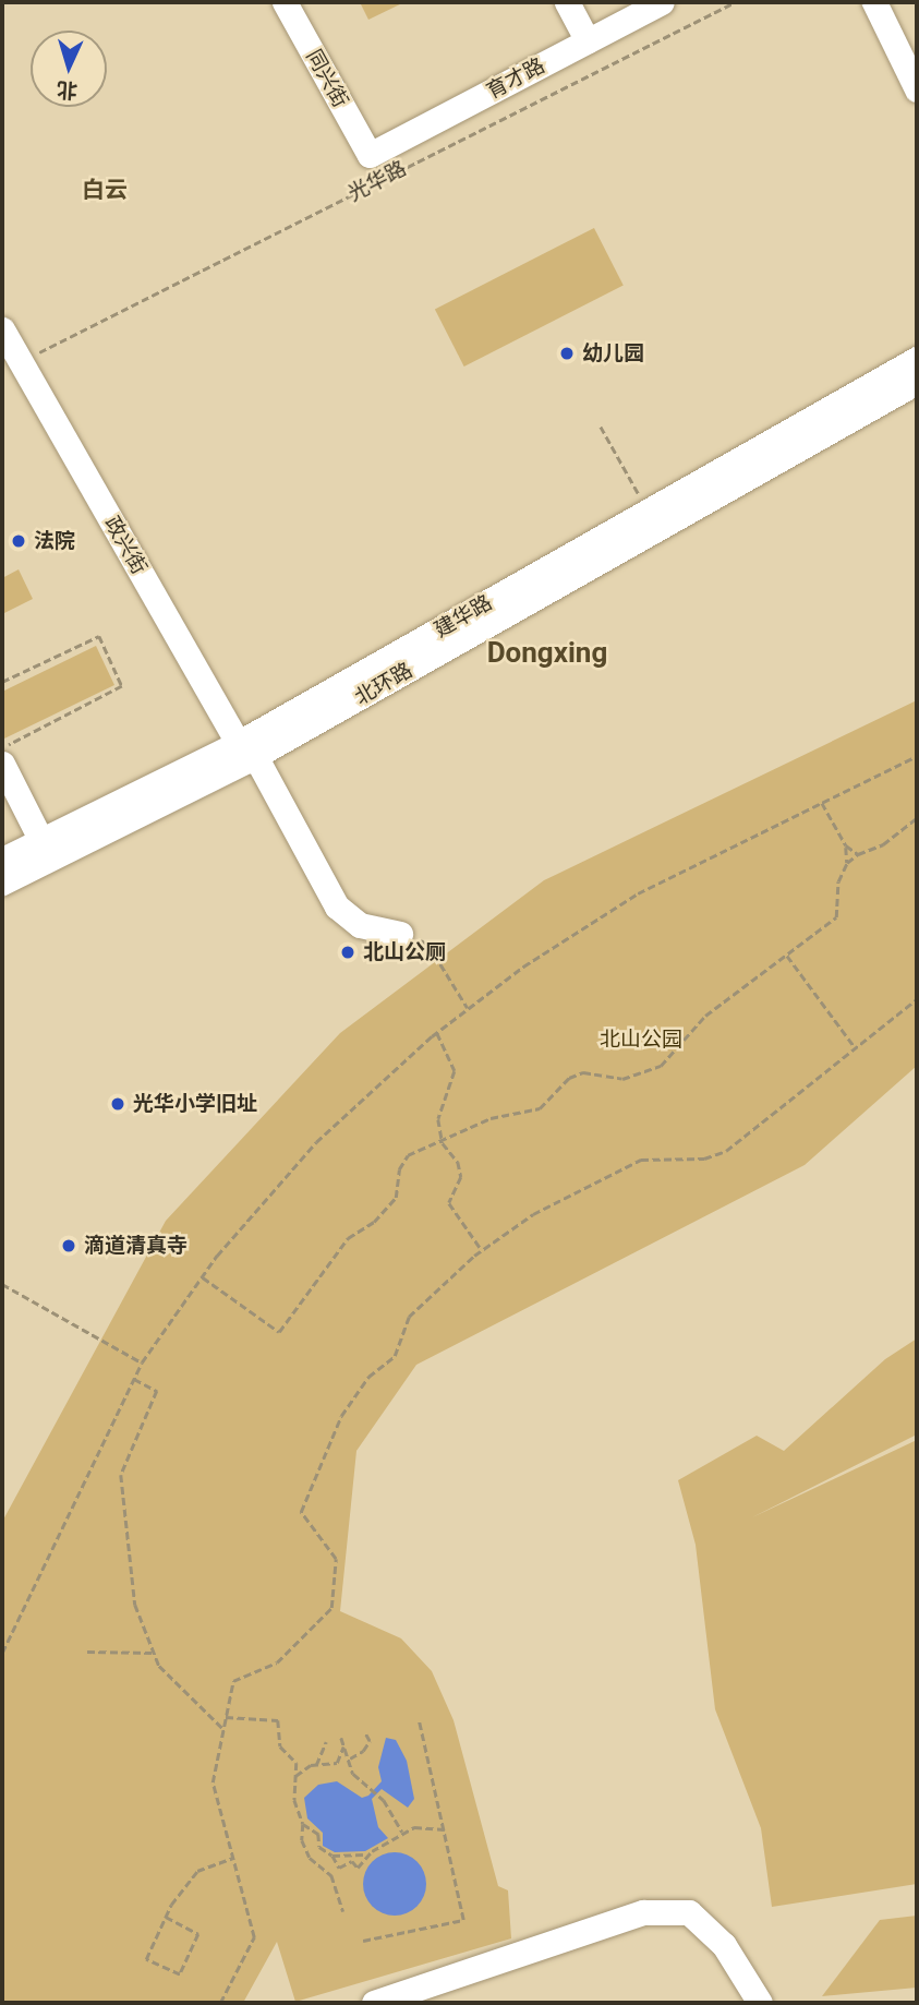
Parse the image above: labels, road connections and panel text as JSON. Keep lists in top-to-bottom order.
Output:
{
  "streets": {
    "street": [
      "同兴街",
      "育才路",
      "政兴街",
      "建华路",
      "北环路"
    ],
    "path": ["光华路"]
  },
  "crossings": [
    ["同兴街", "育才路"],
    ["光华路", "政兴街"],
    ["政兴街", "建华路"],
    ["政兴街", "北环路"],
    ["建华路", "北环路"]
  ],
  "districts": ["白云", "Dongxing"],
  "parks": ["北山公园"],
  "places": [
    "幼儿园",
    "法院",
    "北山公厕",
    "光华小学旧址",
    "滴道清真寺"
  ],
  "north": "bottom"
}
